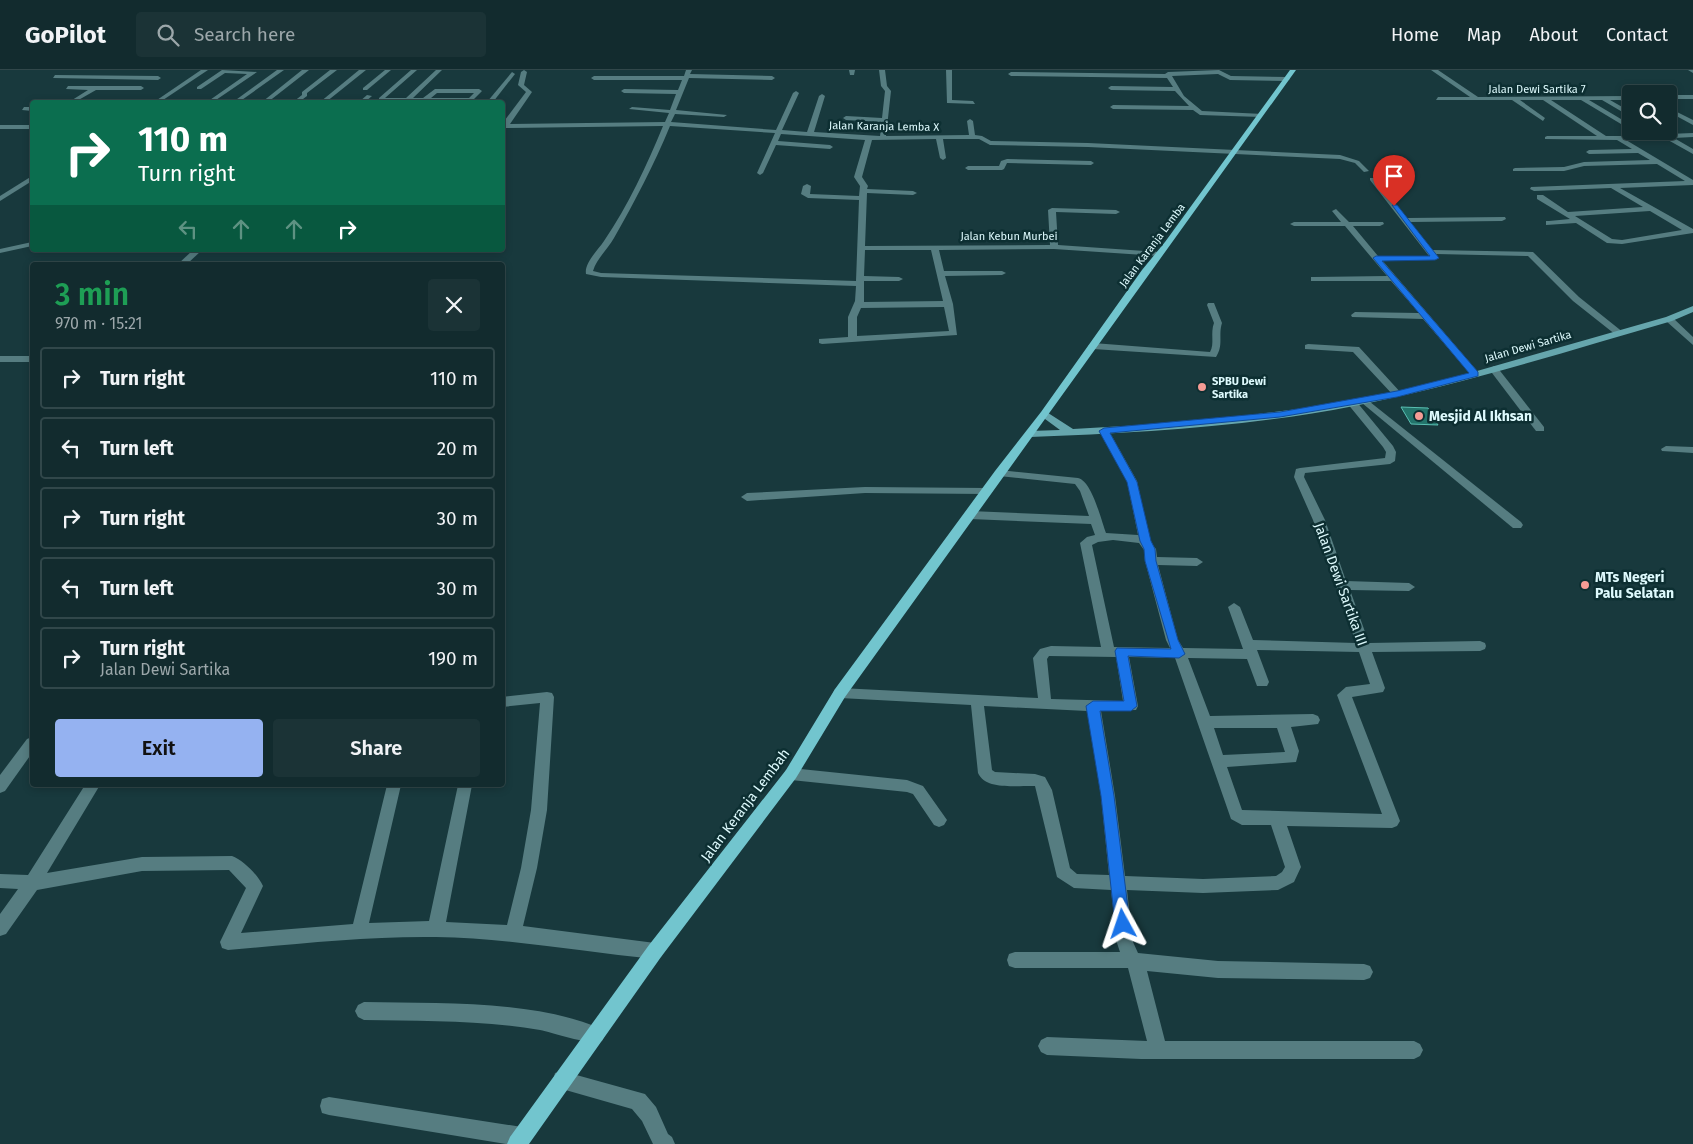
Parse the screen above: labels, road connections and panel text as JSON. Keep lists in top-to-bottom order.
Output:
{
  "streets": {
    "main road": ["Jalan Karanja Lemba", "Jalan Dewi Sartika", "Jalan Keranja Lembah"],
    "street": [
      "Jalan Dewi Sartika 7",
      "Jalan Karanja Lemba X",
      "Jalan Kebun Murbei",
      "Jalan Dewi Sartika III"
    ]
  },
  "crossings": [
    ["Jalan Karanja Lemba X", "Jalan Karanja Lemba"],
    ["Jalan Kebun Murbei", "Jalan Karanja Lemba"],
    ["Jalan Karanja Lemba", "Jalan Dewi Sartika"],
    ["Jalan Karanja Lemba", "Jalan Keranja Lembah"],
    ["Jalan Dewi Sartika", "Jalan Dewi Sartika III"],
    ["Jalan Dewi Sartika", "Jalan Keranja Lembah"]
  ],
  "places": ["SPBU Dewi Sartika", "Mesjid Al Ikhsan", "MTs Negeri Palu Selatan"],
  "page": {
    "header": "GoPilot",
    "search": "Search here",
    "nav": [
      "Home",
      "Map",
      "About",
      "Contact"
    ],
    "turn": ["110 m", "Turn right"],
    "heading": ["3 min", "970 m · 15:21"],
    "list": [
      {
        "name": "Turn right",
        "value": "110 m"
      },
      {
        "name": "Turn left",
        "value": "20 m"
      },
      {
        "name": "Turn right",
        "value": "30 m"
      },
      {
        "name": "Turn left",
        "value": "30 m"
      },
      {
        "name": "Turn right",
        "note": "Jalan Dewi Sartika",
        "value": "190 m"
      }
    ],
    "buttons": ["Exit", "Share"]
  }
}
